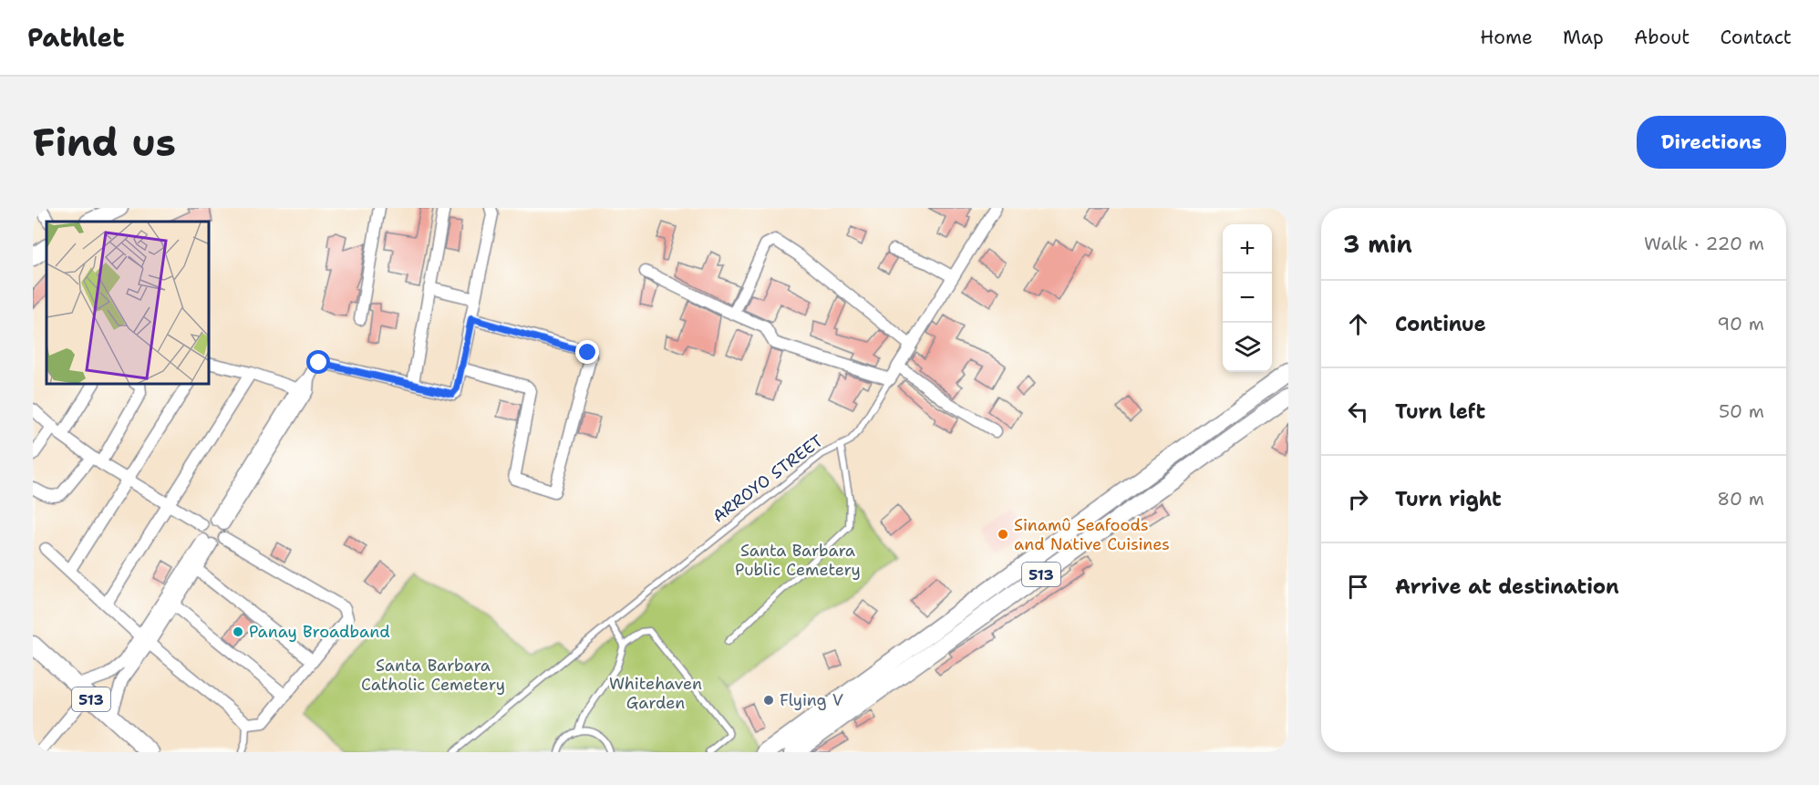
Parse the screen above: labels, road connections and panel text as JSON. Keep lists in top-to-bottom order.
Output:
{
  "streets": {
    "main road": ["513"],
    "street": ["ARROYO STREET"]
  },
  "parks": ["Santa Barbara Public Cemetery", "Santa Barbara Catholic Cemetery", "Whitehaven Garden"],
  "places": ["Sinamû Seafoods and Native Cuisines", "Panay Broadband", "Flying V"],
  "page": {
    "header": "Pathlet",
    "nav": [
      "Home",
      "Map",
      "About",
      "Contact"
    ],
    "buttons": "Directions",
    "title": "Find us",
    "heading": ["3 min", "Walk · 220 m"],
    "map_buttons": ["+", "−"],
    "list": [
      ["Continue", "90 m"],
      ["Turn left", "50 m"],
      ["Turn right", "80 m"],
      "Arrive at destination"
    ]
  }
}
